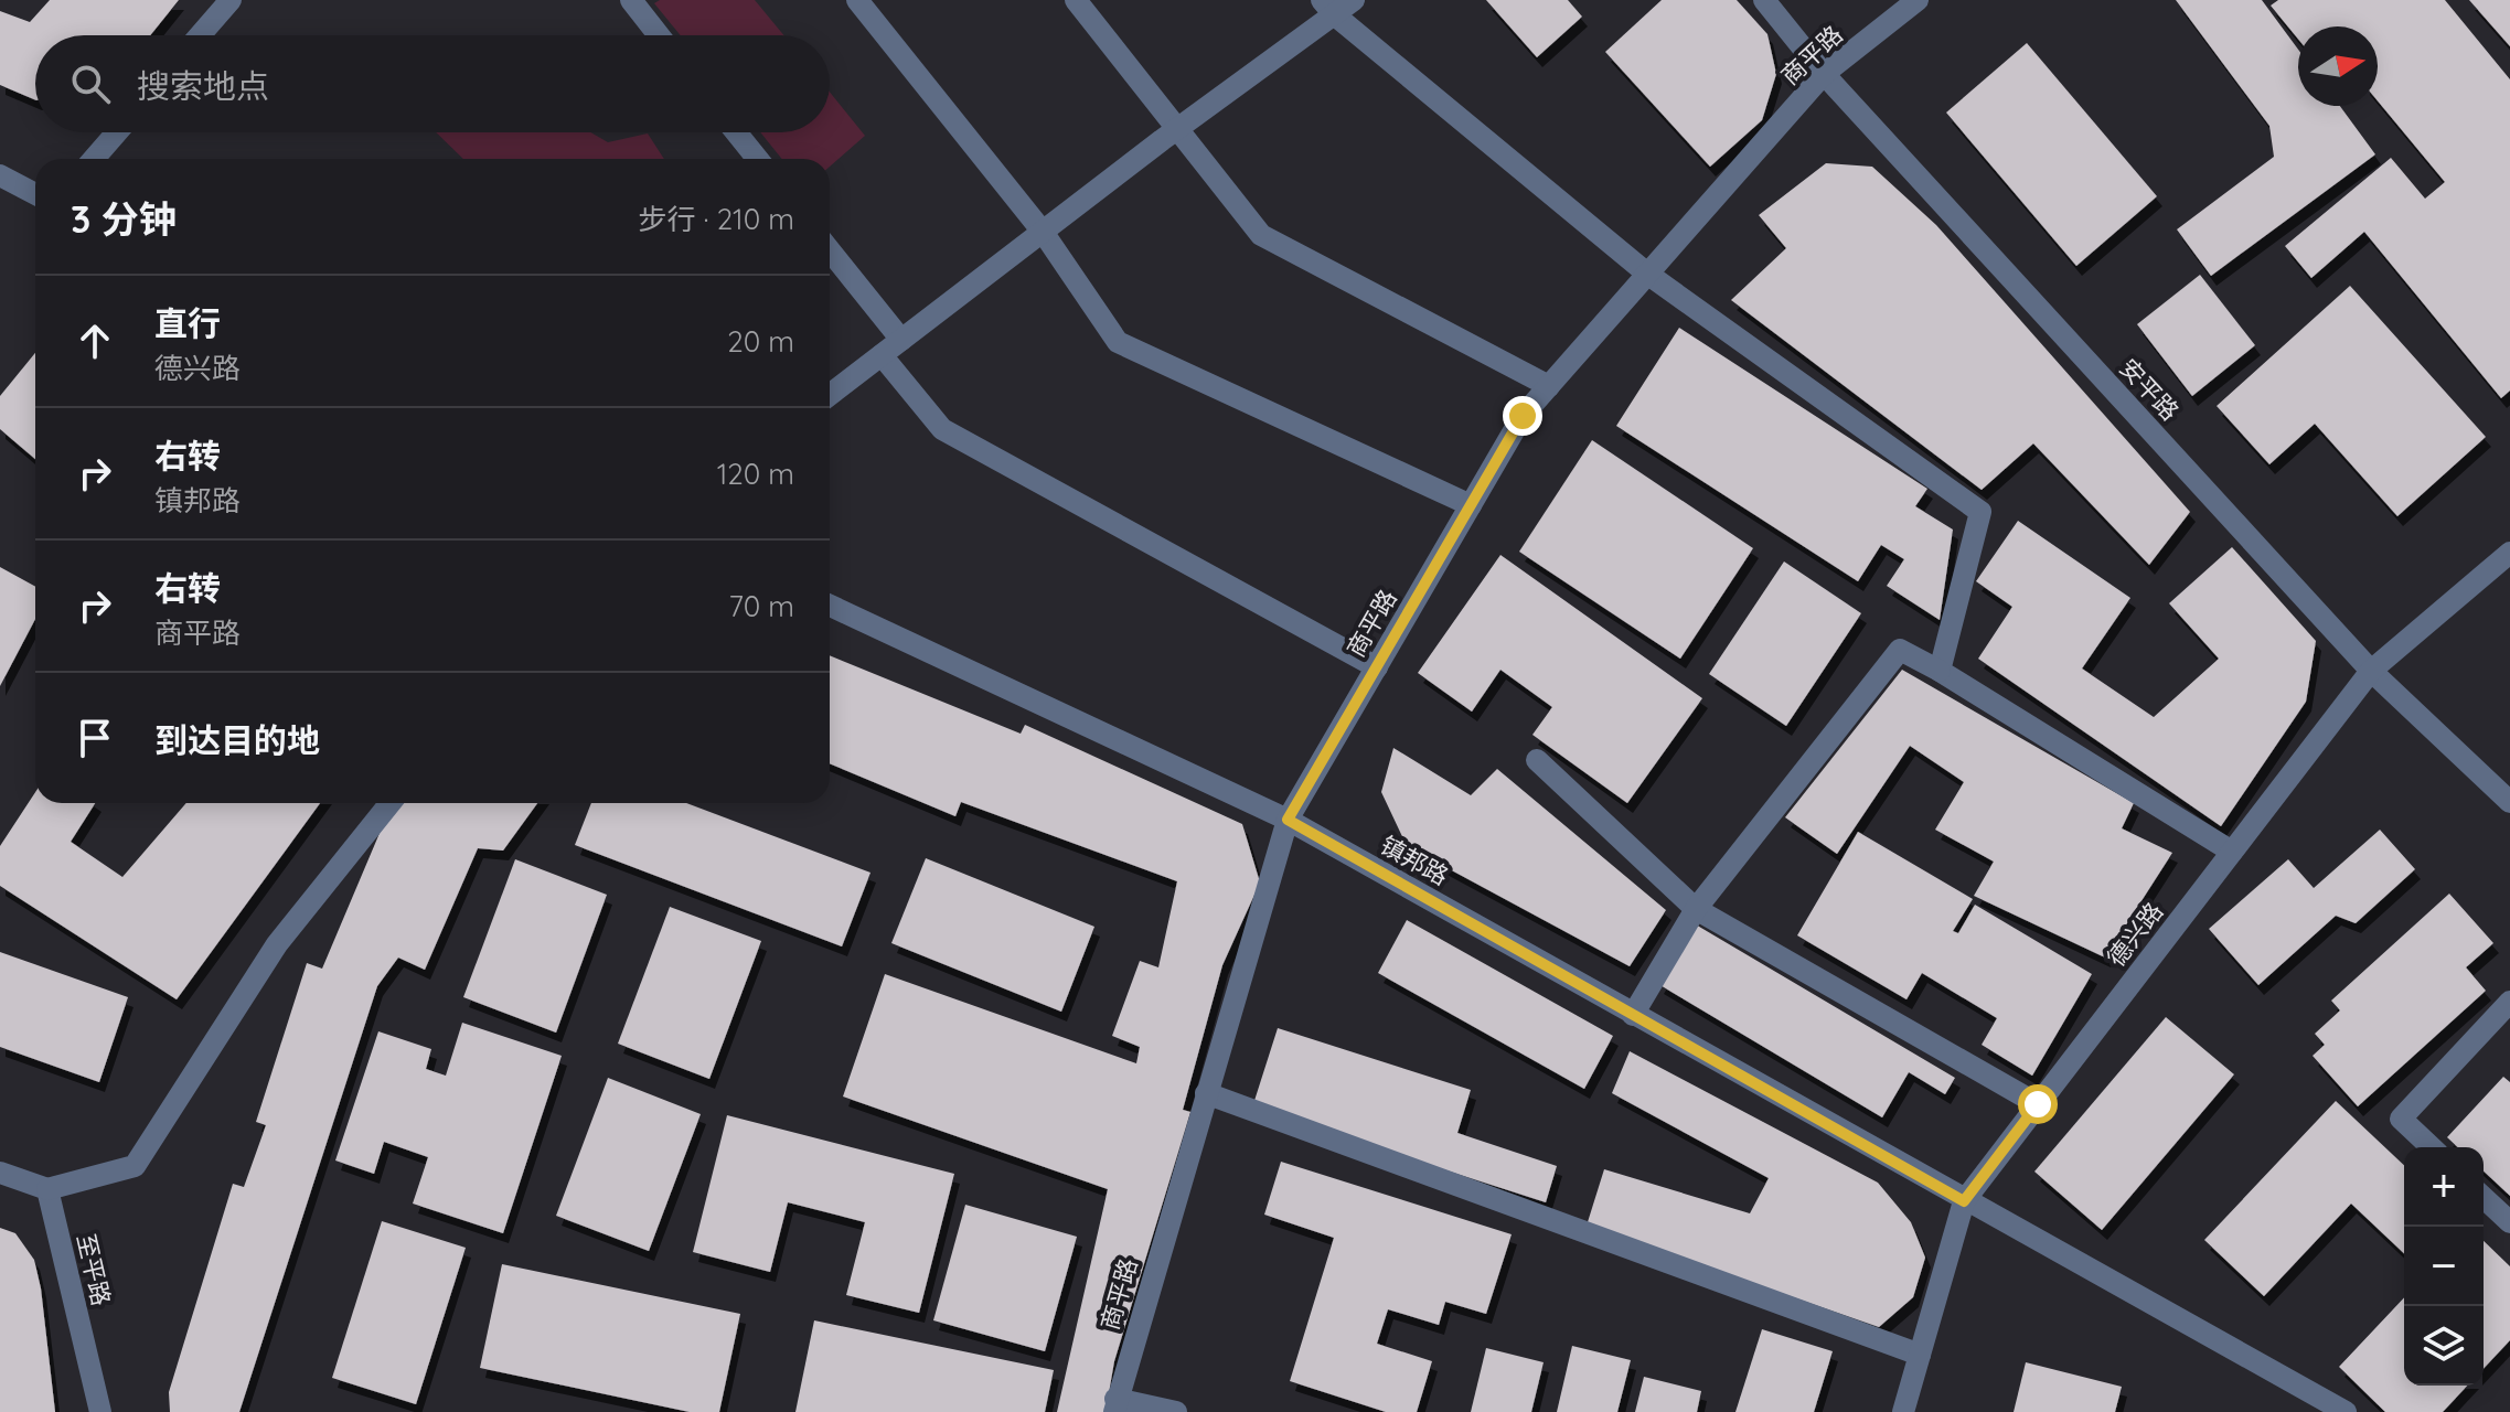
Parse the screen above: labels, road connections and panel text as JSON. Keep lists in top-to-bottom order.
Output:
{
  "streets": {
    "street": [
      "商平路",
      "安平路",
      "镇邦路",
      "德兴路",
      "至平路"
    ]
  },
  "crossings": [
    ["商平路", "安平路"],
    ["商平路", "镇邦路"],
    ["安平路", "德兴路"],
    ["镇邦路", "德兴路"]
  ],
  "north": "right",
  "page": {
    "search": "搜索地点",
    "heading": ["3 分钟", "步行 · 210 m"],
    "list": [
      ["直行", "德兴路", "20 m"],
      ["右转", "镇邦路", "120 m"],
      ["右转", "商平路", "70 m"],
      "到达目的地"
    ],
    "map_buttons": ["+", "−"]
  }
}
